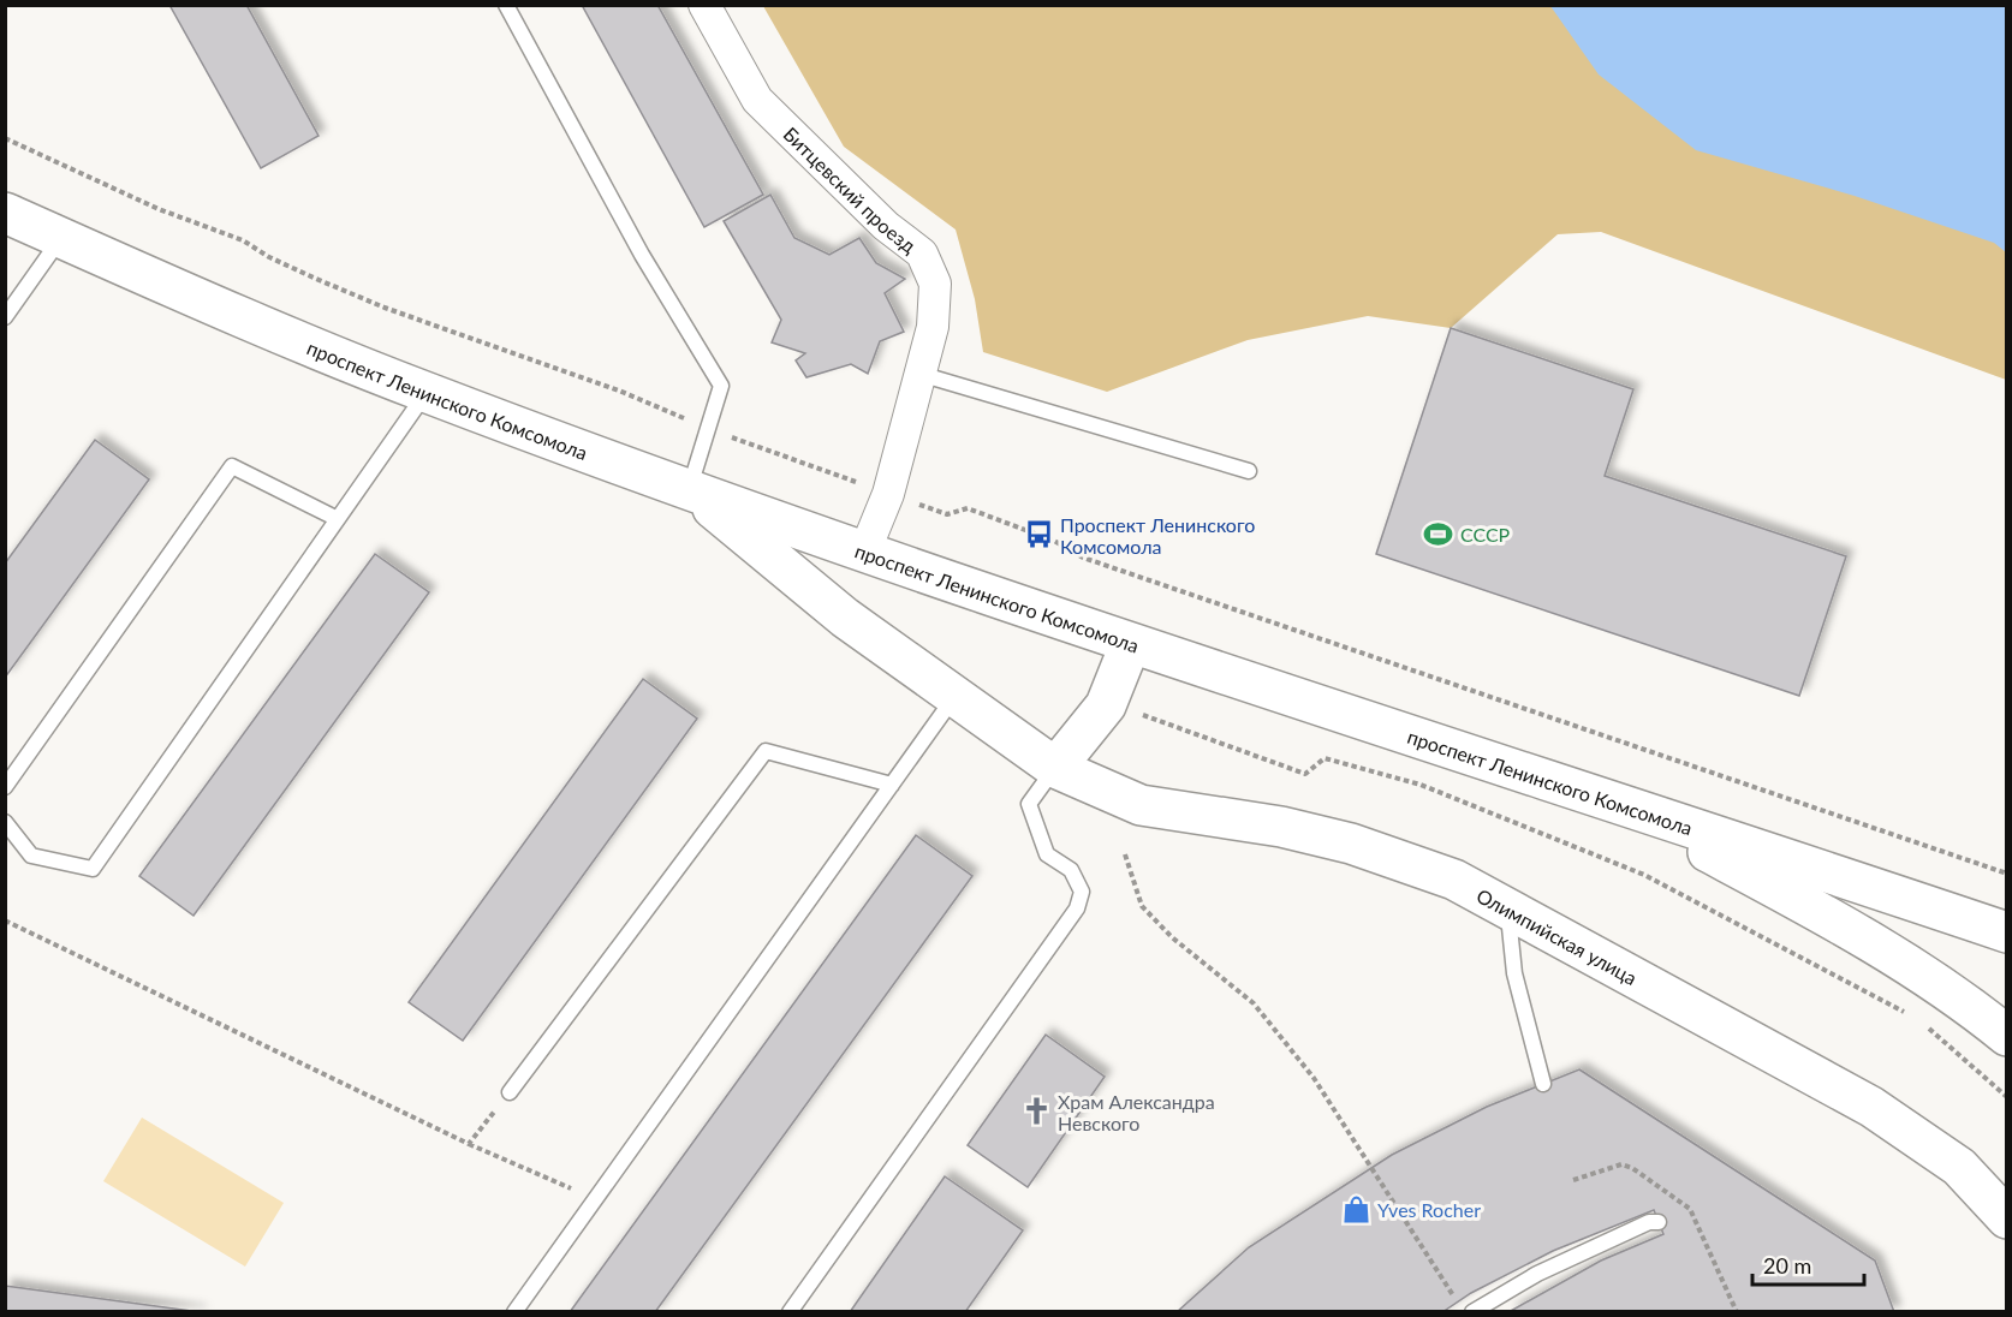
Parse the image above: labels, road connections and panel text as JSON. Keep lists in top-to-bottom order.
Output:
{
  "streets": {
    "main road": ["проспект Ленинского Комсомола", "Олимпийская улица"],
    "street": ["Битцевский проезд"]
  },
  "crossings": [
    ["Битцевский проезд", "проспект Ленинского Комсомола"],
    ["проспект Ленинского Комсомола", "Олимпийская улица"]
  ],
  "places": {
    "sports": ["СССР"],
    "bus stop": ["Проспект Ленинского Комсомола"],
    "church": ["Храм Александра Невского"],
    "shop": ["Yves Rocher"]
  },
  "scale_bar": "20 m"
}
